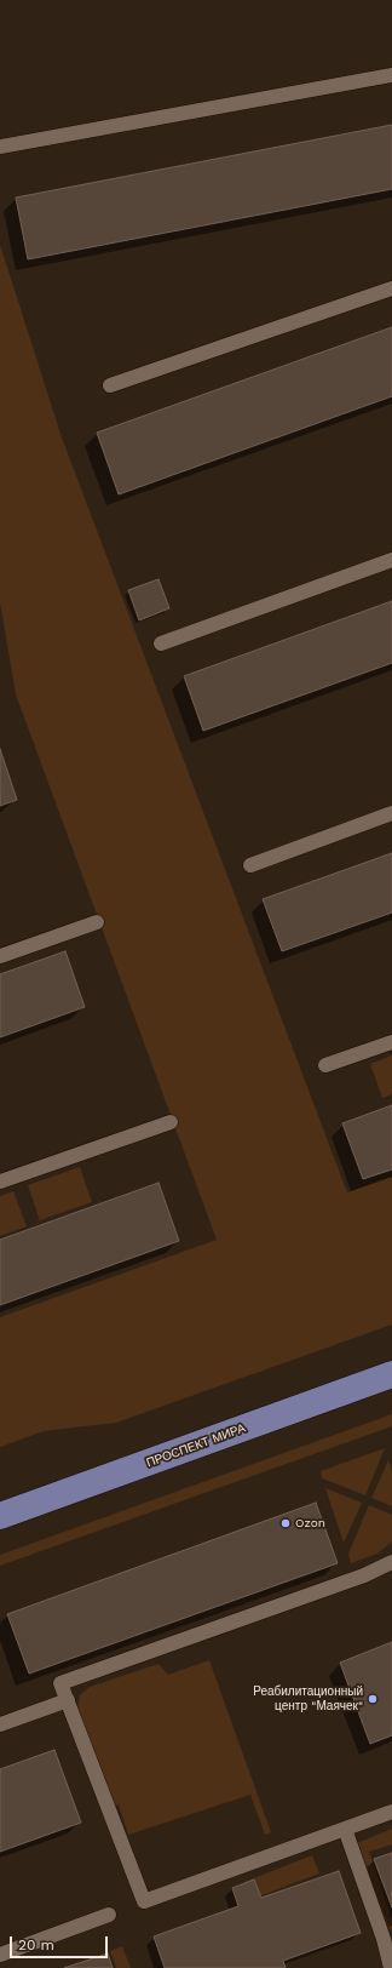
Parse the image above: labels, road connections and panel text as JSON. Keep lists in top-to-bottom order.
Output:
{
  "streets": {
    "main road": ["ПРОСПЕКТ МИРА"]
  },
  "places": ["Ozon", "Реабилитационный центр \"Маячек\""],
  "scale_bar": "20 m"
}
